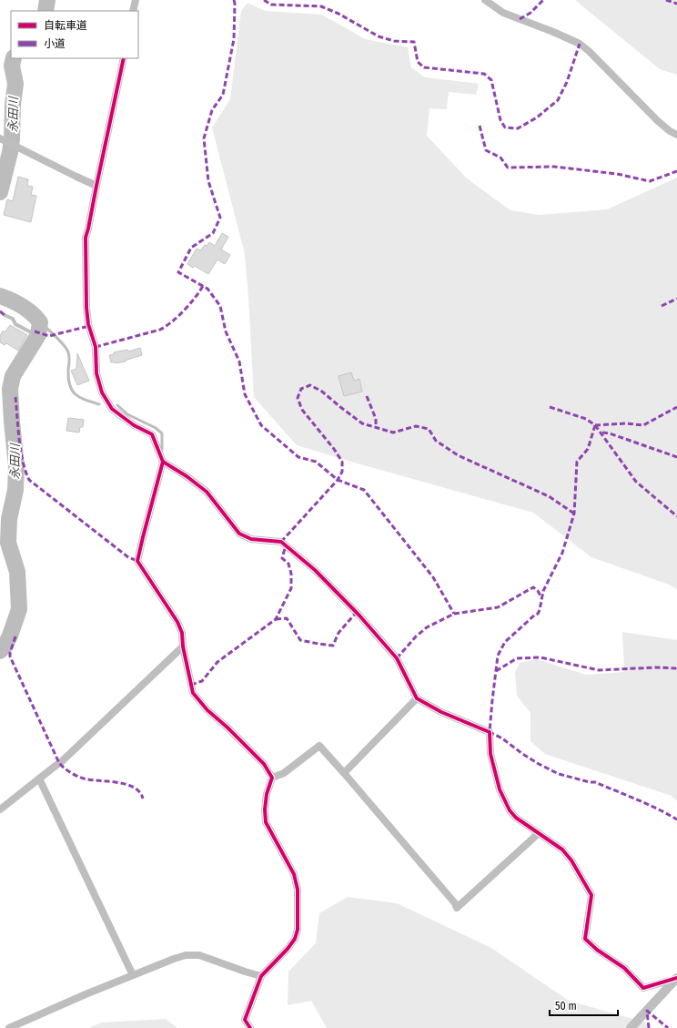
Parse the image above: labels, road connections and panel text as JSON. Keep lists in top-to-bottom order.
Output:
{
  "water": ["永田川"],
  "legend": ["自転車道", "小道"],
  "scale_bar": "50 m"
}
